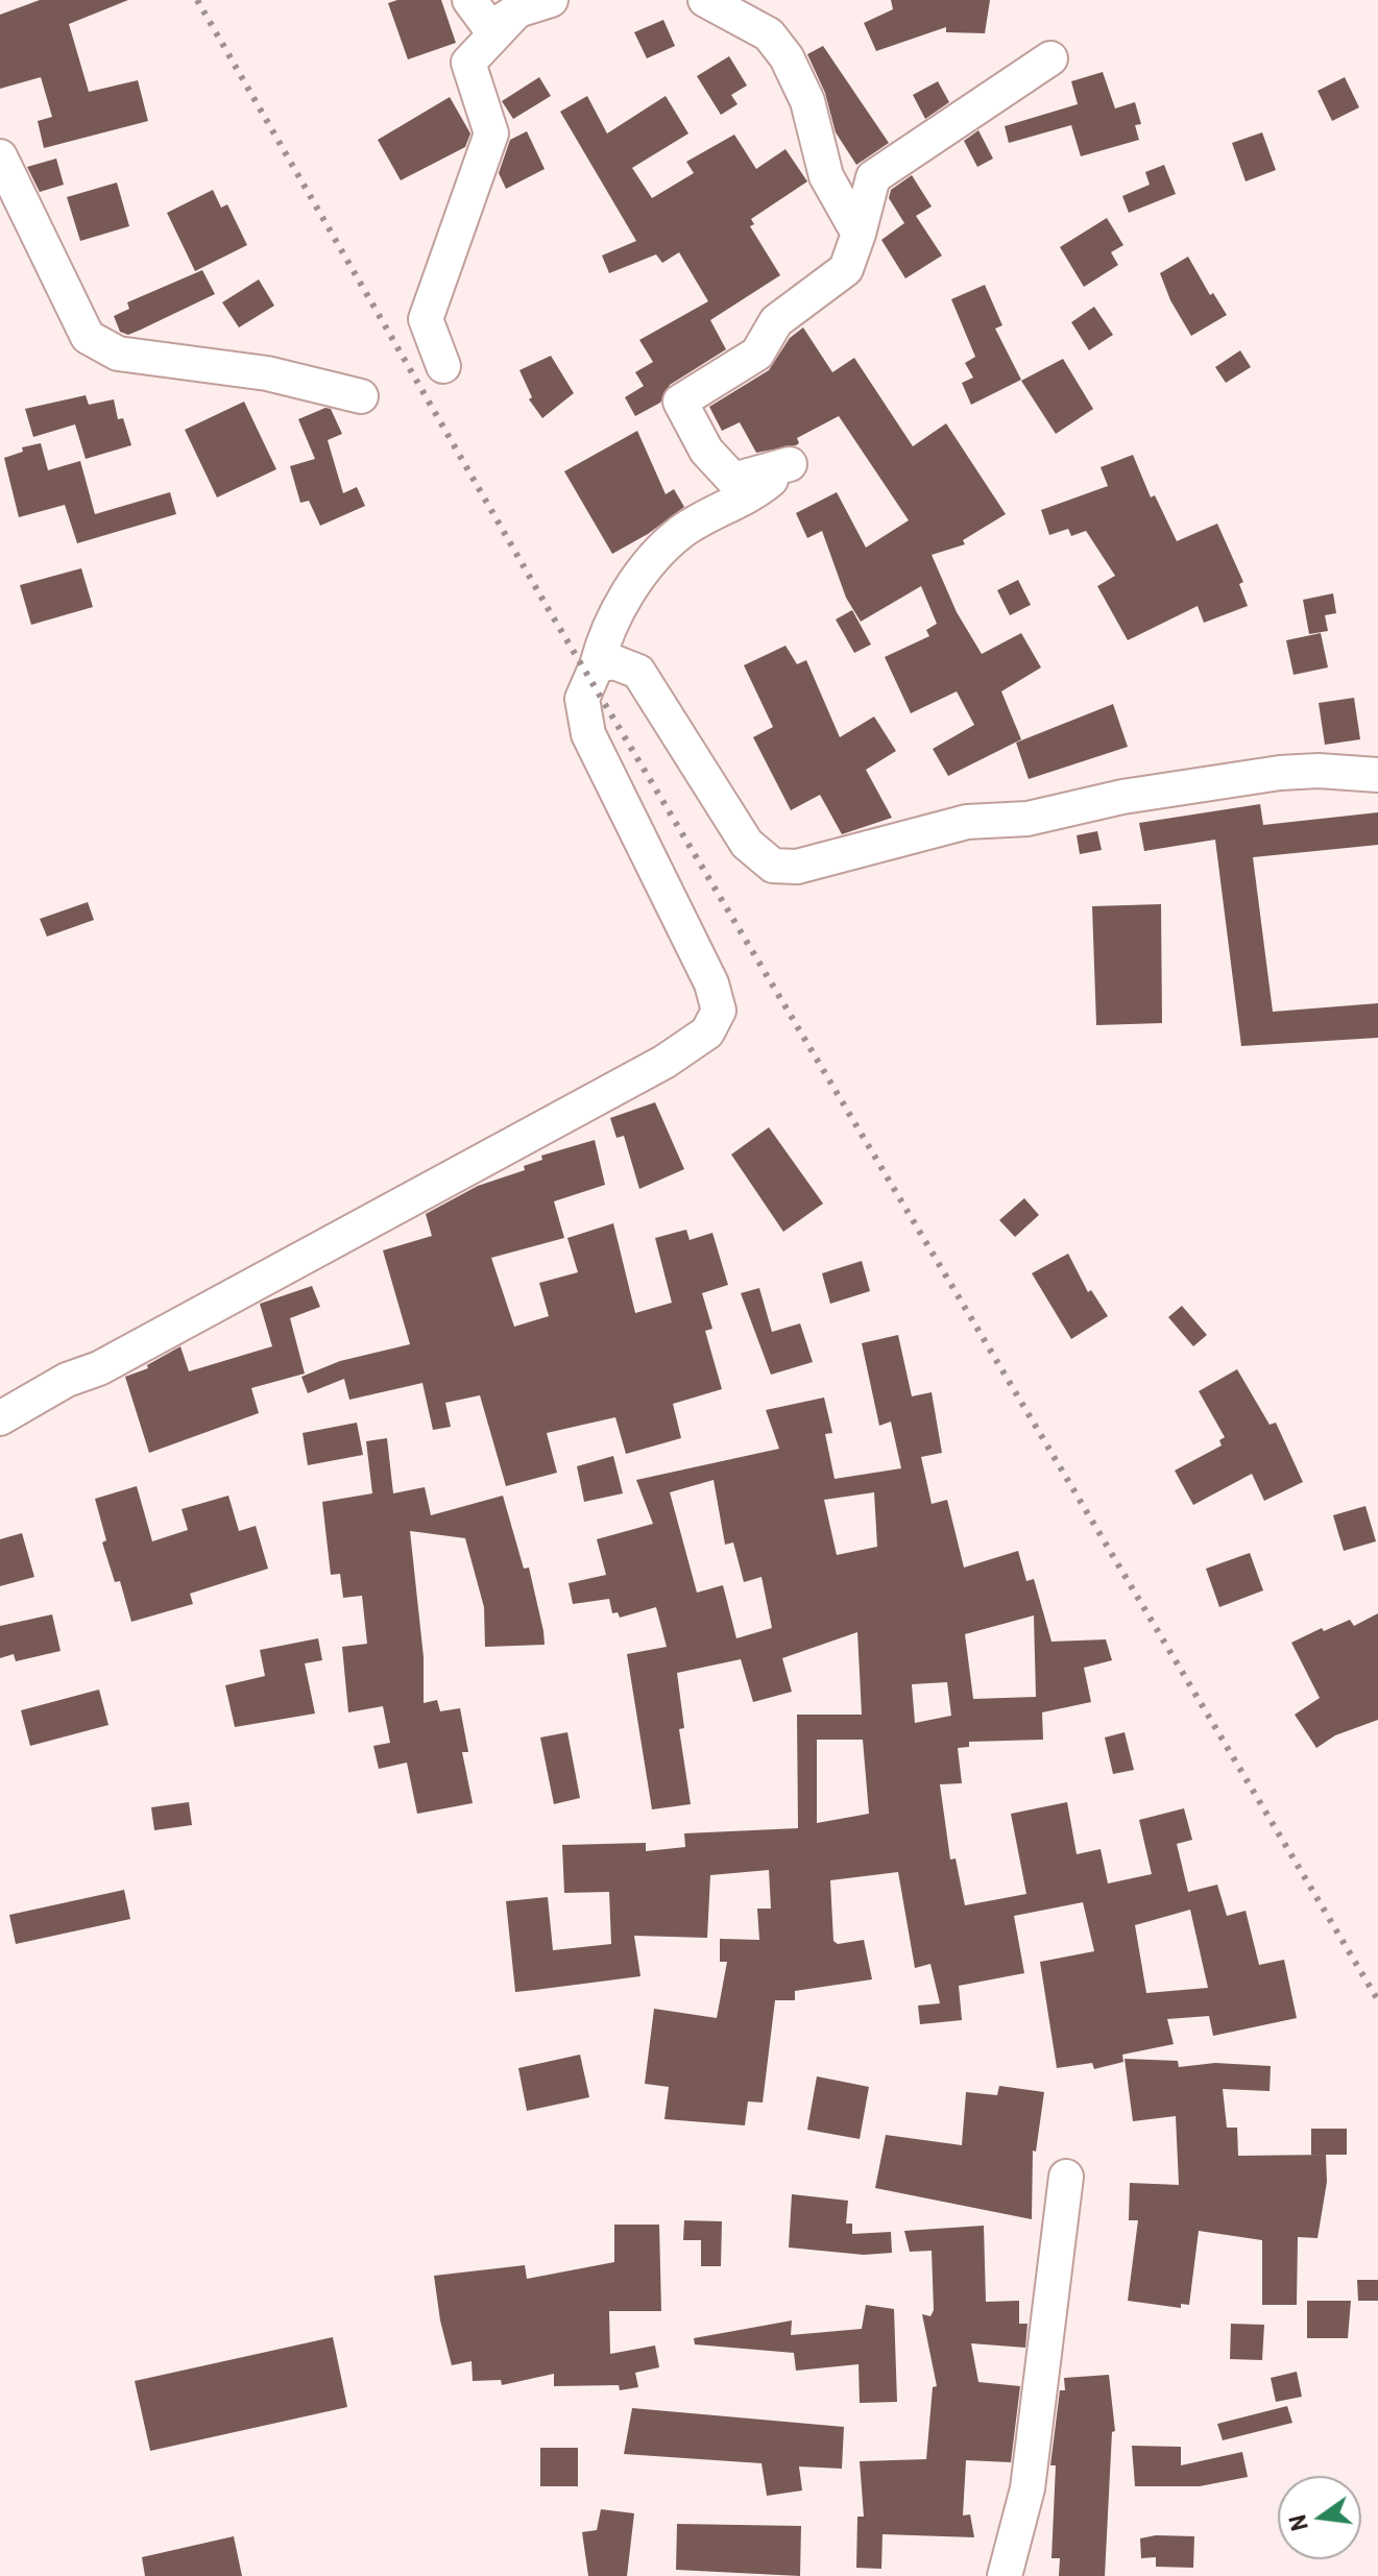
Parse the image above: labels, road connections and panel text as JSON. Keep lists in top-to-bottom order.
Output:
{
  "north": "left"
}
